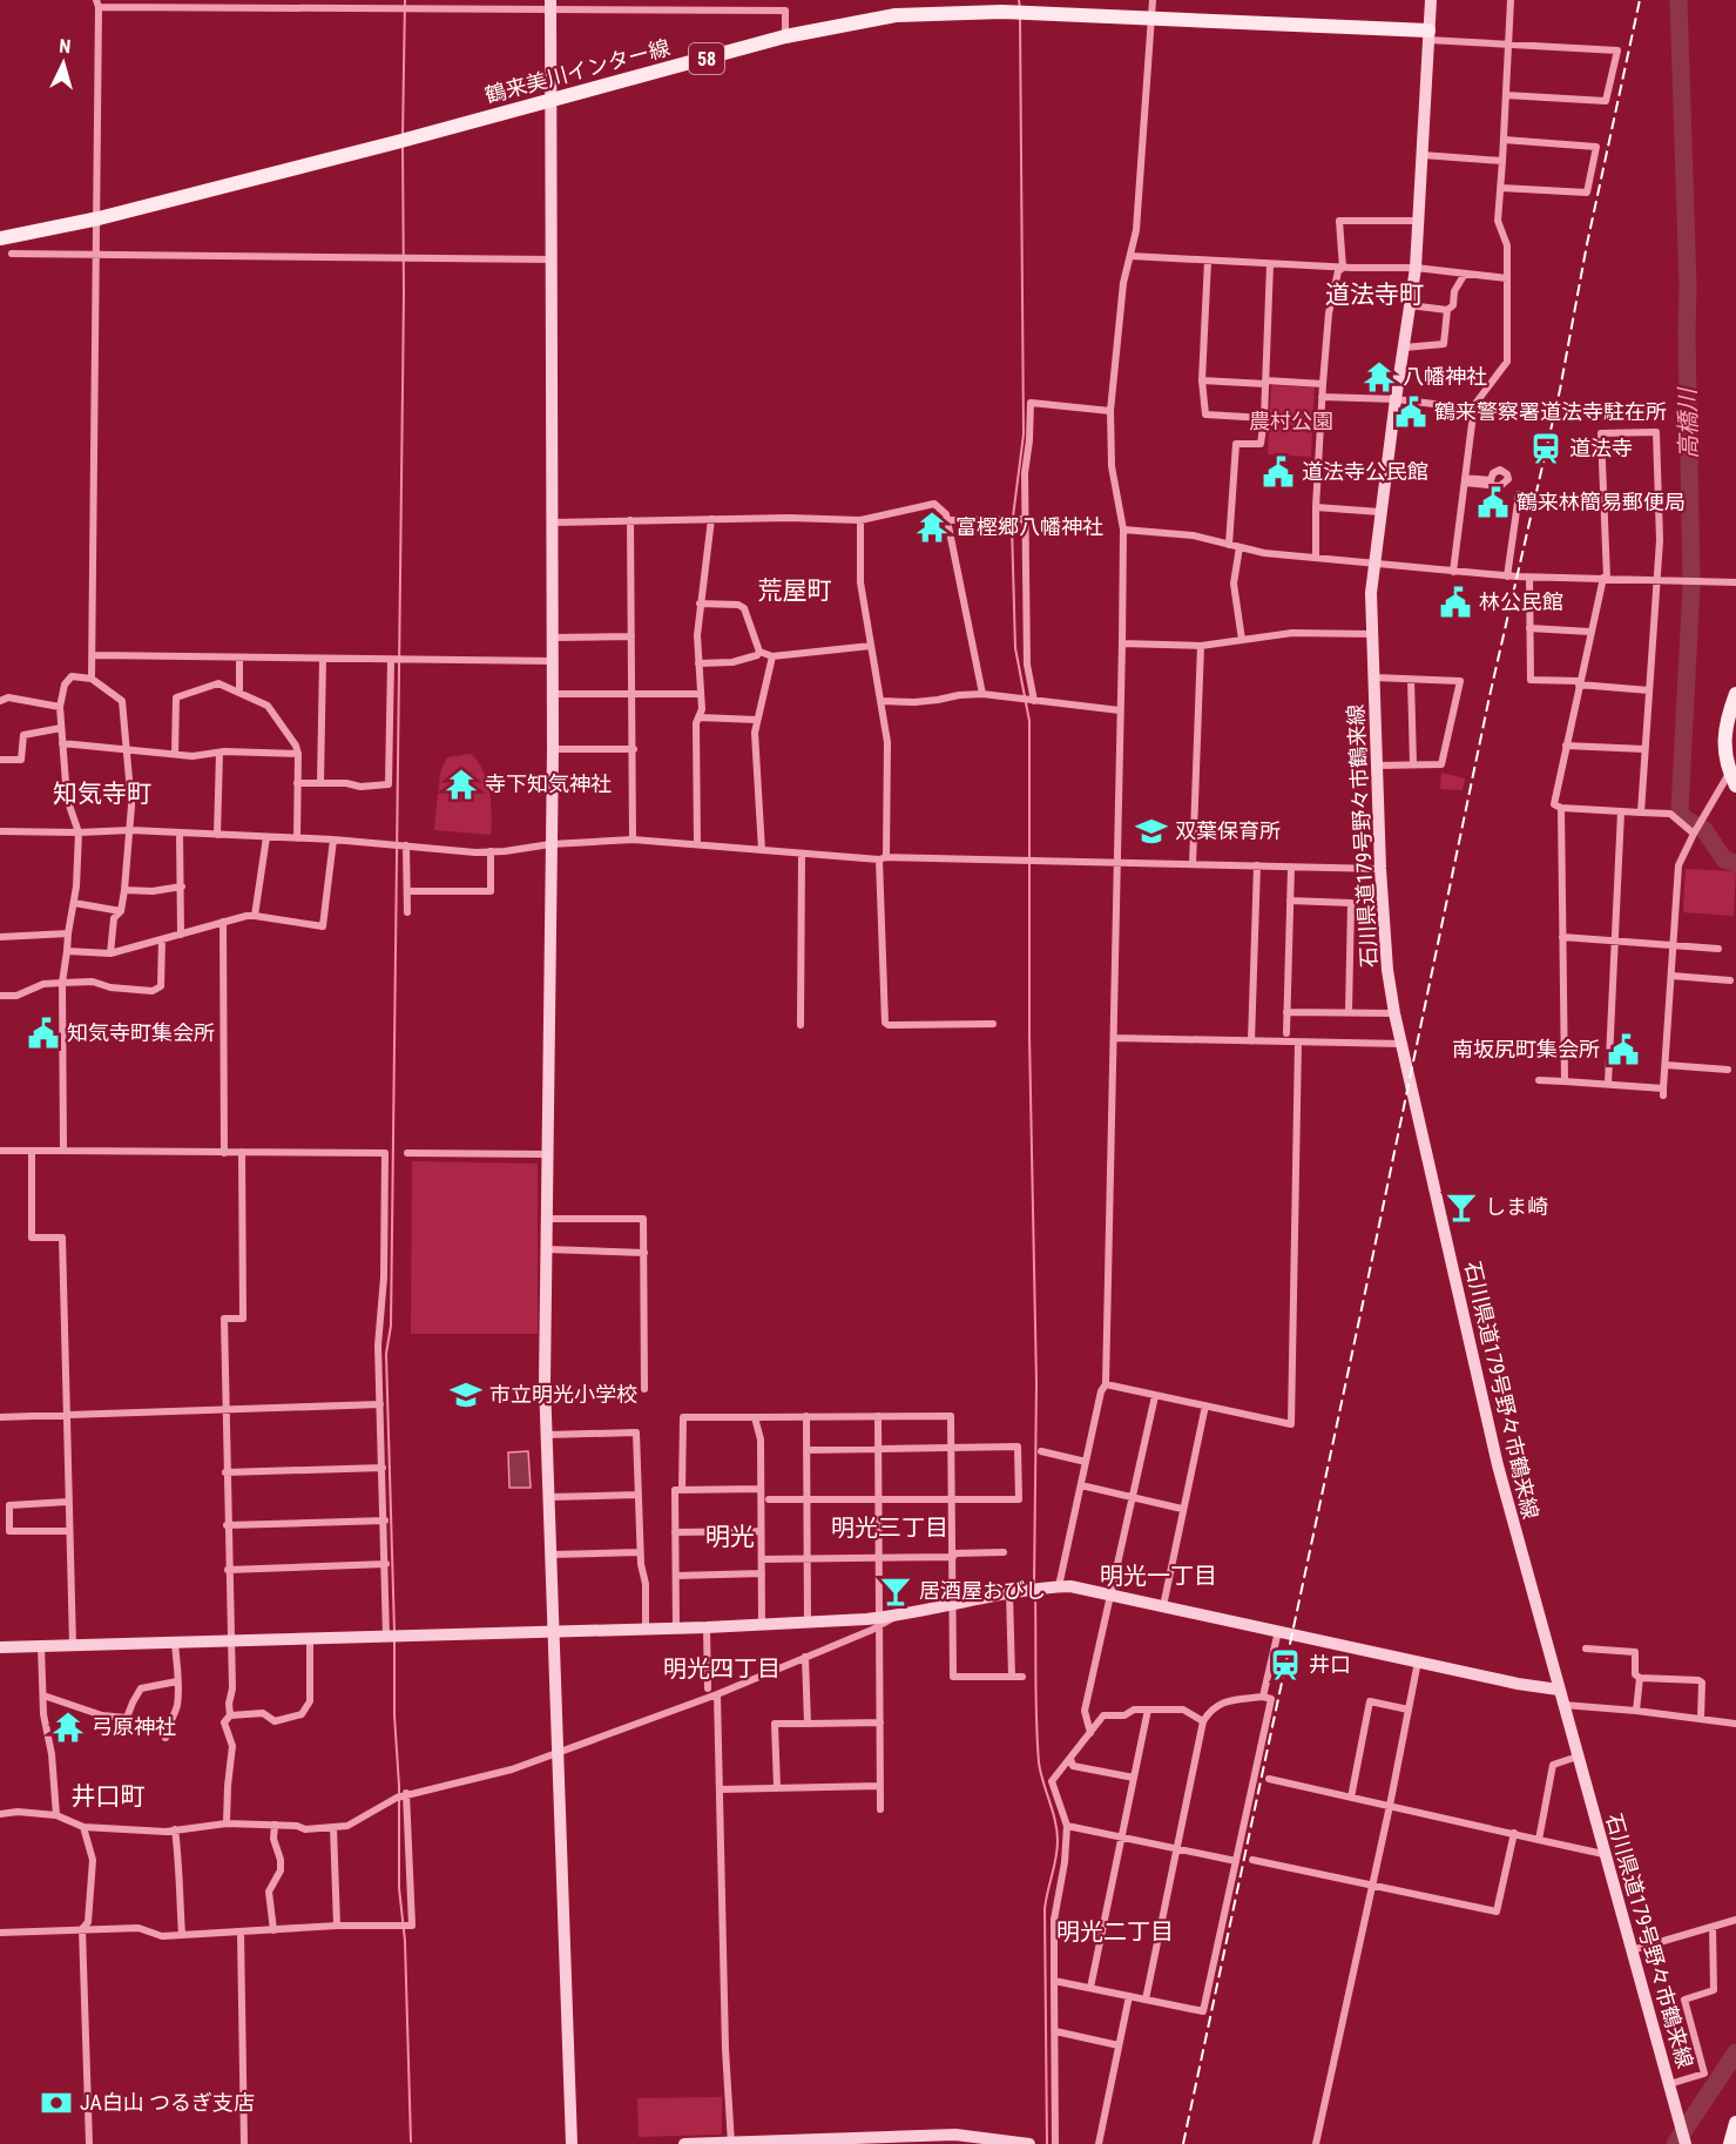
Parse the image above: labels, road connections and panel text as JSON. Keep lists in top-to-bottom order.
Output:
{
  "streets": {
    "main road": ["58", "鶴来美川インター線"],
    "street": ["石川県道179号野々市鶴来線"]
  },
  "crossings": [
    ["鶴来美川インター線", "石川県道179号野々市鶴来線"]
  ],
  "districts": [
    "道法寺町",
    "荒屋町",
    "知気寺町",
    "明光三丁目",
    "明光",
    "明光一丁目",
    "明光四丁目",
    "井口町",
    "明光二丁目"
  ],
  "water": ["高橋川"],
  "parks": ["農村公園"],
  "places": {
    "temple": [
      "八幡神社",
      "富樫郷八幡神社",
      "寺下知気神社",
      "弓原神社"
    ],
    "public building": [
      "鶴来警察署道法寺駐在所",
      "道法寺公民館",
      "鶴来林簡易郵便局",
      "林公民館",
      "知気寺町集会所",
      "南坂尻町集会所"
    ],
    "station": ["道法寺", "井口"],
    "school or university": ["双葉保育所", "市立明光小学校"],
    "bar": ["しま崎", "居酒屋おびし"],
    "bank": ["JA白山 つるぎ支店"]
  },
  "north": "top"
}
